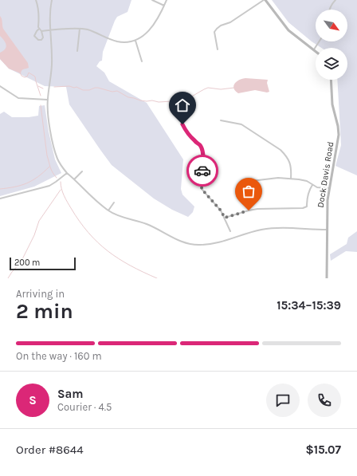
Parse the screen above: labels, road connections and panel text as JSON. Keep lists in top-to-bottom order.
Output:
{
  "streets": {
    "street": ["Dock Davis Road"]
  },
  "scale_bar": "200 m",
  "north": "bottom right",
  "page": {
    "scale": "200 m",
    "heading": ["2 min", "Arriving in", "15:34–15:39"],
    "panel": [
      "Sam",
      "Courier · 4.5",
      "Order #8644",
      "$15.07"
    ],
    "bar": "On the way · 160 m",
    "round": "S"
  }
}
